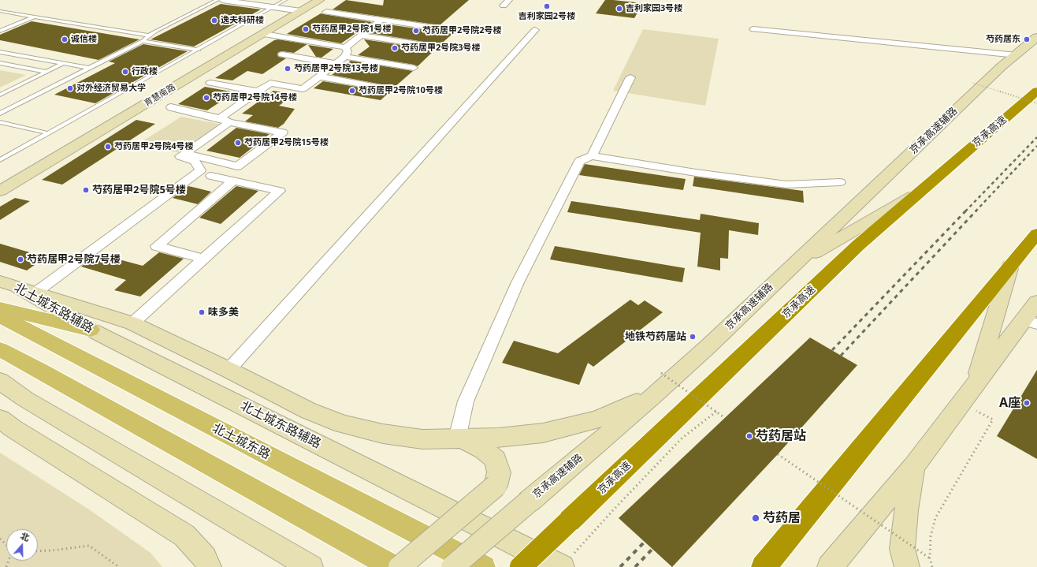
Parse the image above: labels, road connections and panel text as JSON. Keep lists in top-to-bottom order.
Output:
{
  "streets": {
    "highway": ["京承高速"],
    "main road": ["北土城东路"],
    "street": ["育慧南路", "京承高速辅路", "北土城东路辅路"]
  },
  "places": [
    "吉利家园2号楼",
    "吉利家园3号楼",
    "逸夫科研楼",
    "芍药居甲2号院1号楼",
    "芍药居甲2号院2号楼",
    "诚信楼",
    "芍药居东",
    "芍药居甲2号院3号楼",
    "芍药居甲2号院13号楼",
    "行政楼",
    "对外经济贸易大学",
    "芍药居甲2号院10号楼",
    "芍药居甲2号院14号楼",
    "芍药居甲2号院15号楼",
    "芍药居甲2号院4号楼",
    "芍药居甲2号院5号楼",
    "芍药居甲2号院7号楼",
    "味多美",
    "地铁芍药居站",
    "A座",
    "芍药居站",
    "芍药居"
  ],
  "north": "top"
}
